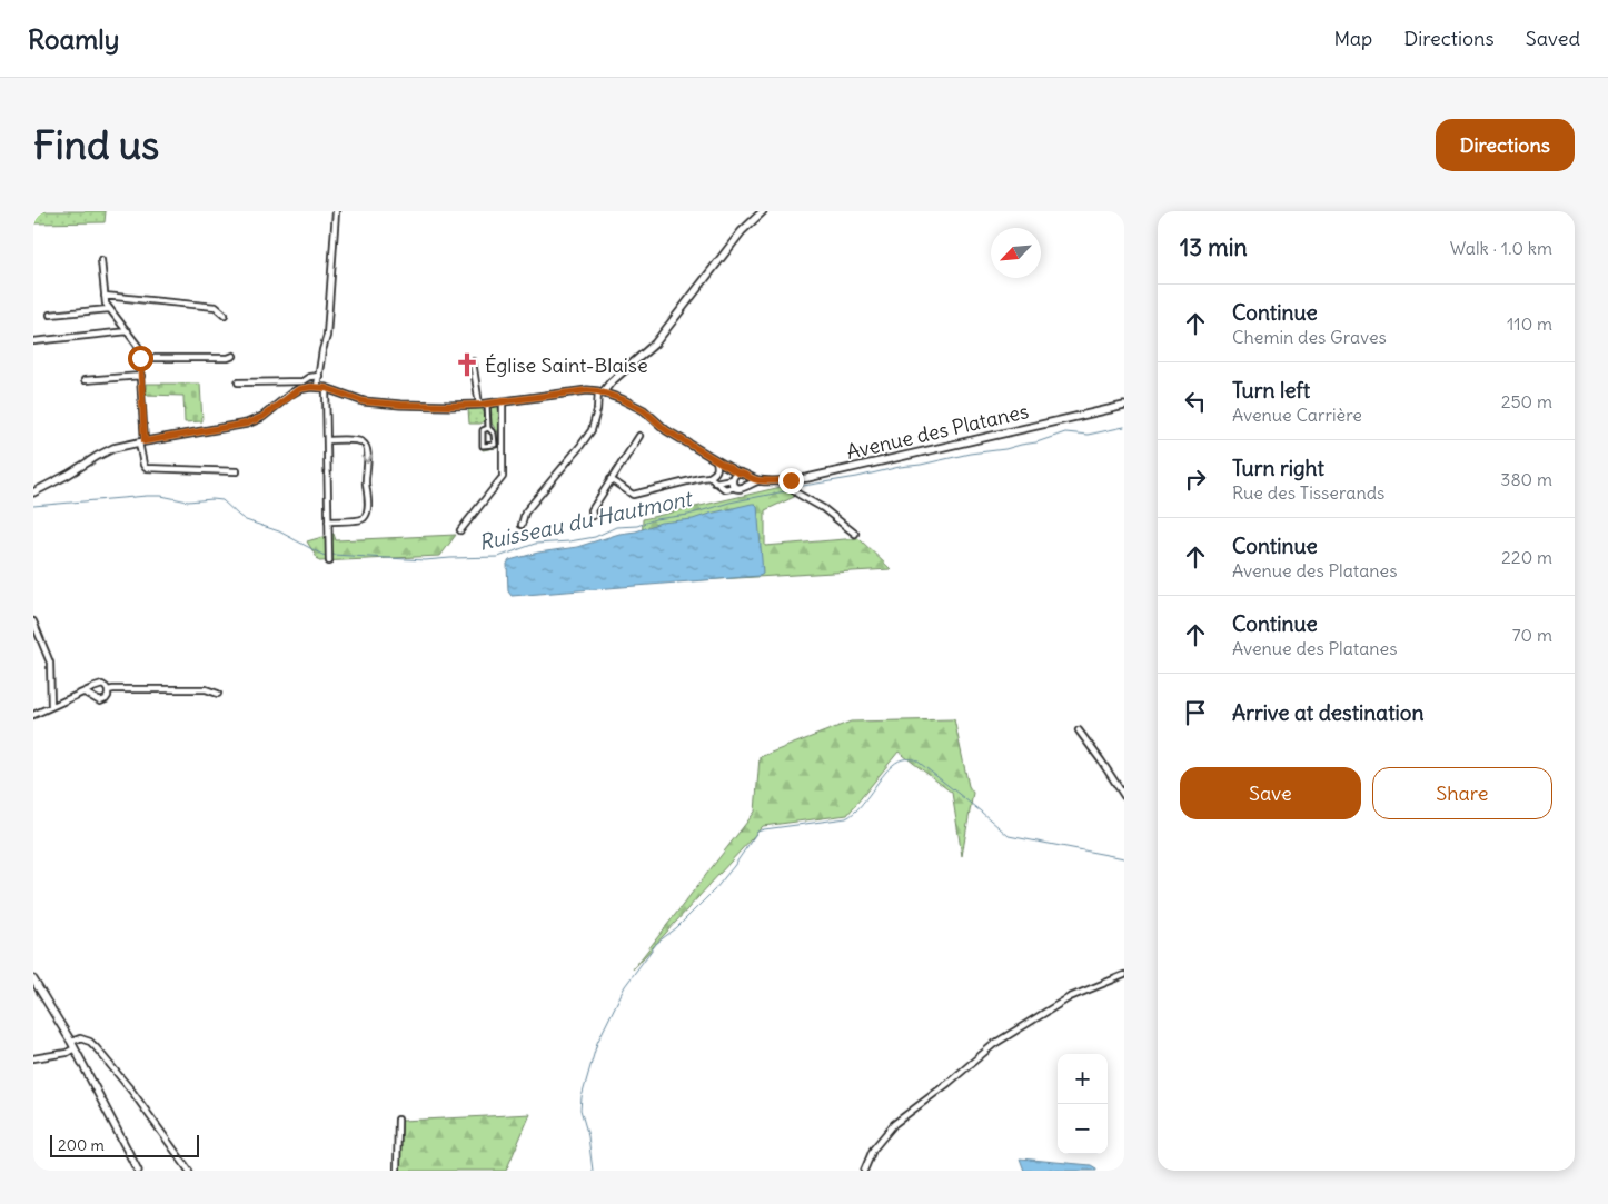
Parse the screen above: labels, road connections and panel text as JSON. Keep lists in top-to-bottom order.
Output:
{
  "streets": {
    "street": ["Avenue des Platanes"]
  },
  "water": ["Ruisseau du Hautmont"],
  "places": {
    "church": ["Église Saint-Blaise"]
  },
  "scale_bar": "200 m",
  "north": "bottom left",
  "page": {
    "header": "Roamly",
    "nav": ["Map", "Directions", "Saved"],
    "buttons": [
      "Directions",
      ["Save", "Share"]
    ],
    "title": "Find us",
    "heading": ["13 min", "Walk · 1.0 km"],
    "list": [
      ["Continue", "Chemin des Graves", "110 m"],
      ["Turn left", "Avenue Carrière", "250 m"],
      ["Turn right", "Rue des Tisserands", "380 m"],
      ["Continue", "Avenue des Platanes", "220 m"],
      ["Continue", "Avenue des Platanes", "70 m"],
      "Arrive at destination"
    ],
    "map_buttons": ["+", "−"],
    "scale": "200 m"
  }
}
